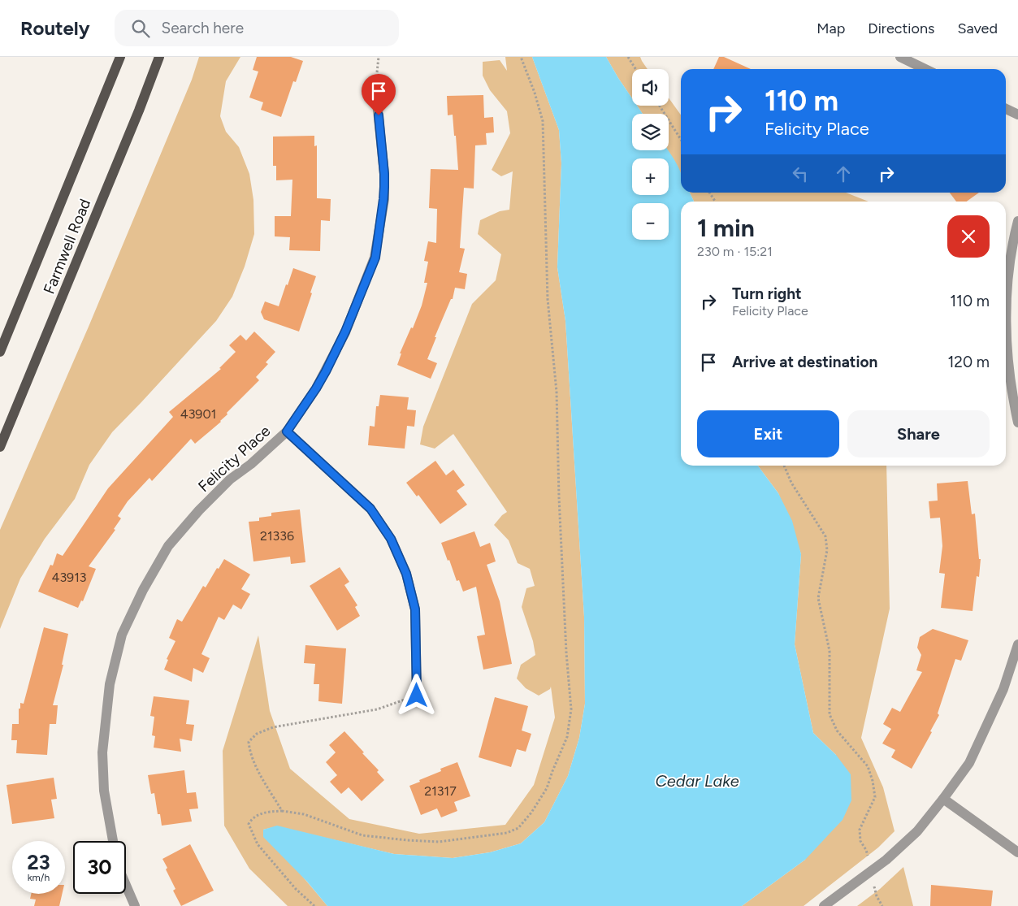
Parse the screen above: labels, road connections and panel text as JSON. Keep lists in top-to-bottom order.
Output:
{
  "streets": {
    "main road": ["Farmwell Road"],
    "street": ["Felicity Place"]
  },
  "water": ["Cedar Lake"],
  "house_numbers": [
    "43901",
    "21336",
    "43913",
    "21317"
  ],
  "page": {
    "header": "Routely",
    "search": "Search here",
    "nav": ["Map", "Directions", "Saved"],
    "map_buttons": ["+", "−"],
    "turn": ["110 m", "Felicity Place"],
    "heading": ["1 min", "230 m · 15:21"],
    "list": [
      {
        "name": "Turn right",
        "note": "Felicity Place",
        "value": "110 m"
      },
      {
        "name": "Arrive at destination",
        "value": "120 m"
      }
    ],
    "buttons": ["Exit", "Share"],
    "speed": "23 km/h",
    "limit": "30"
  }
}
